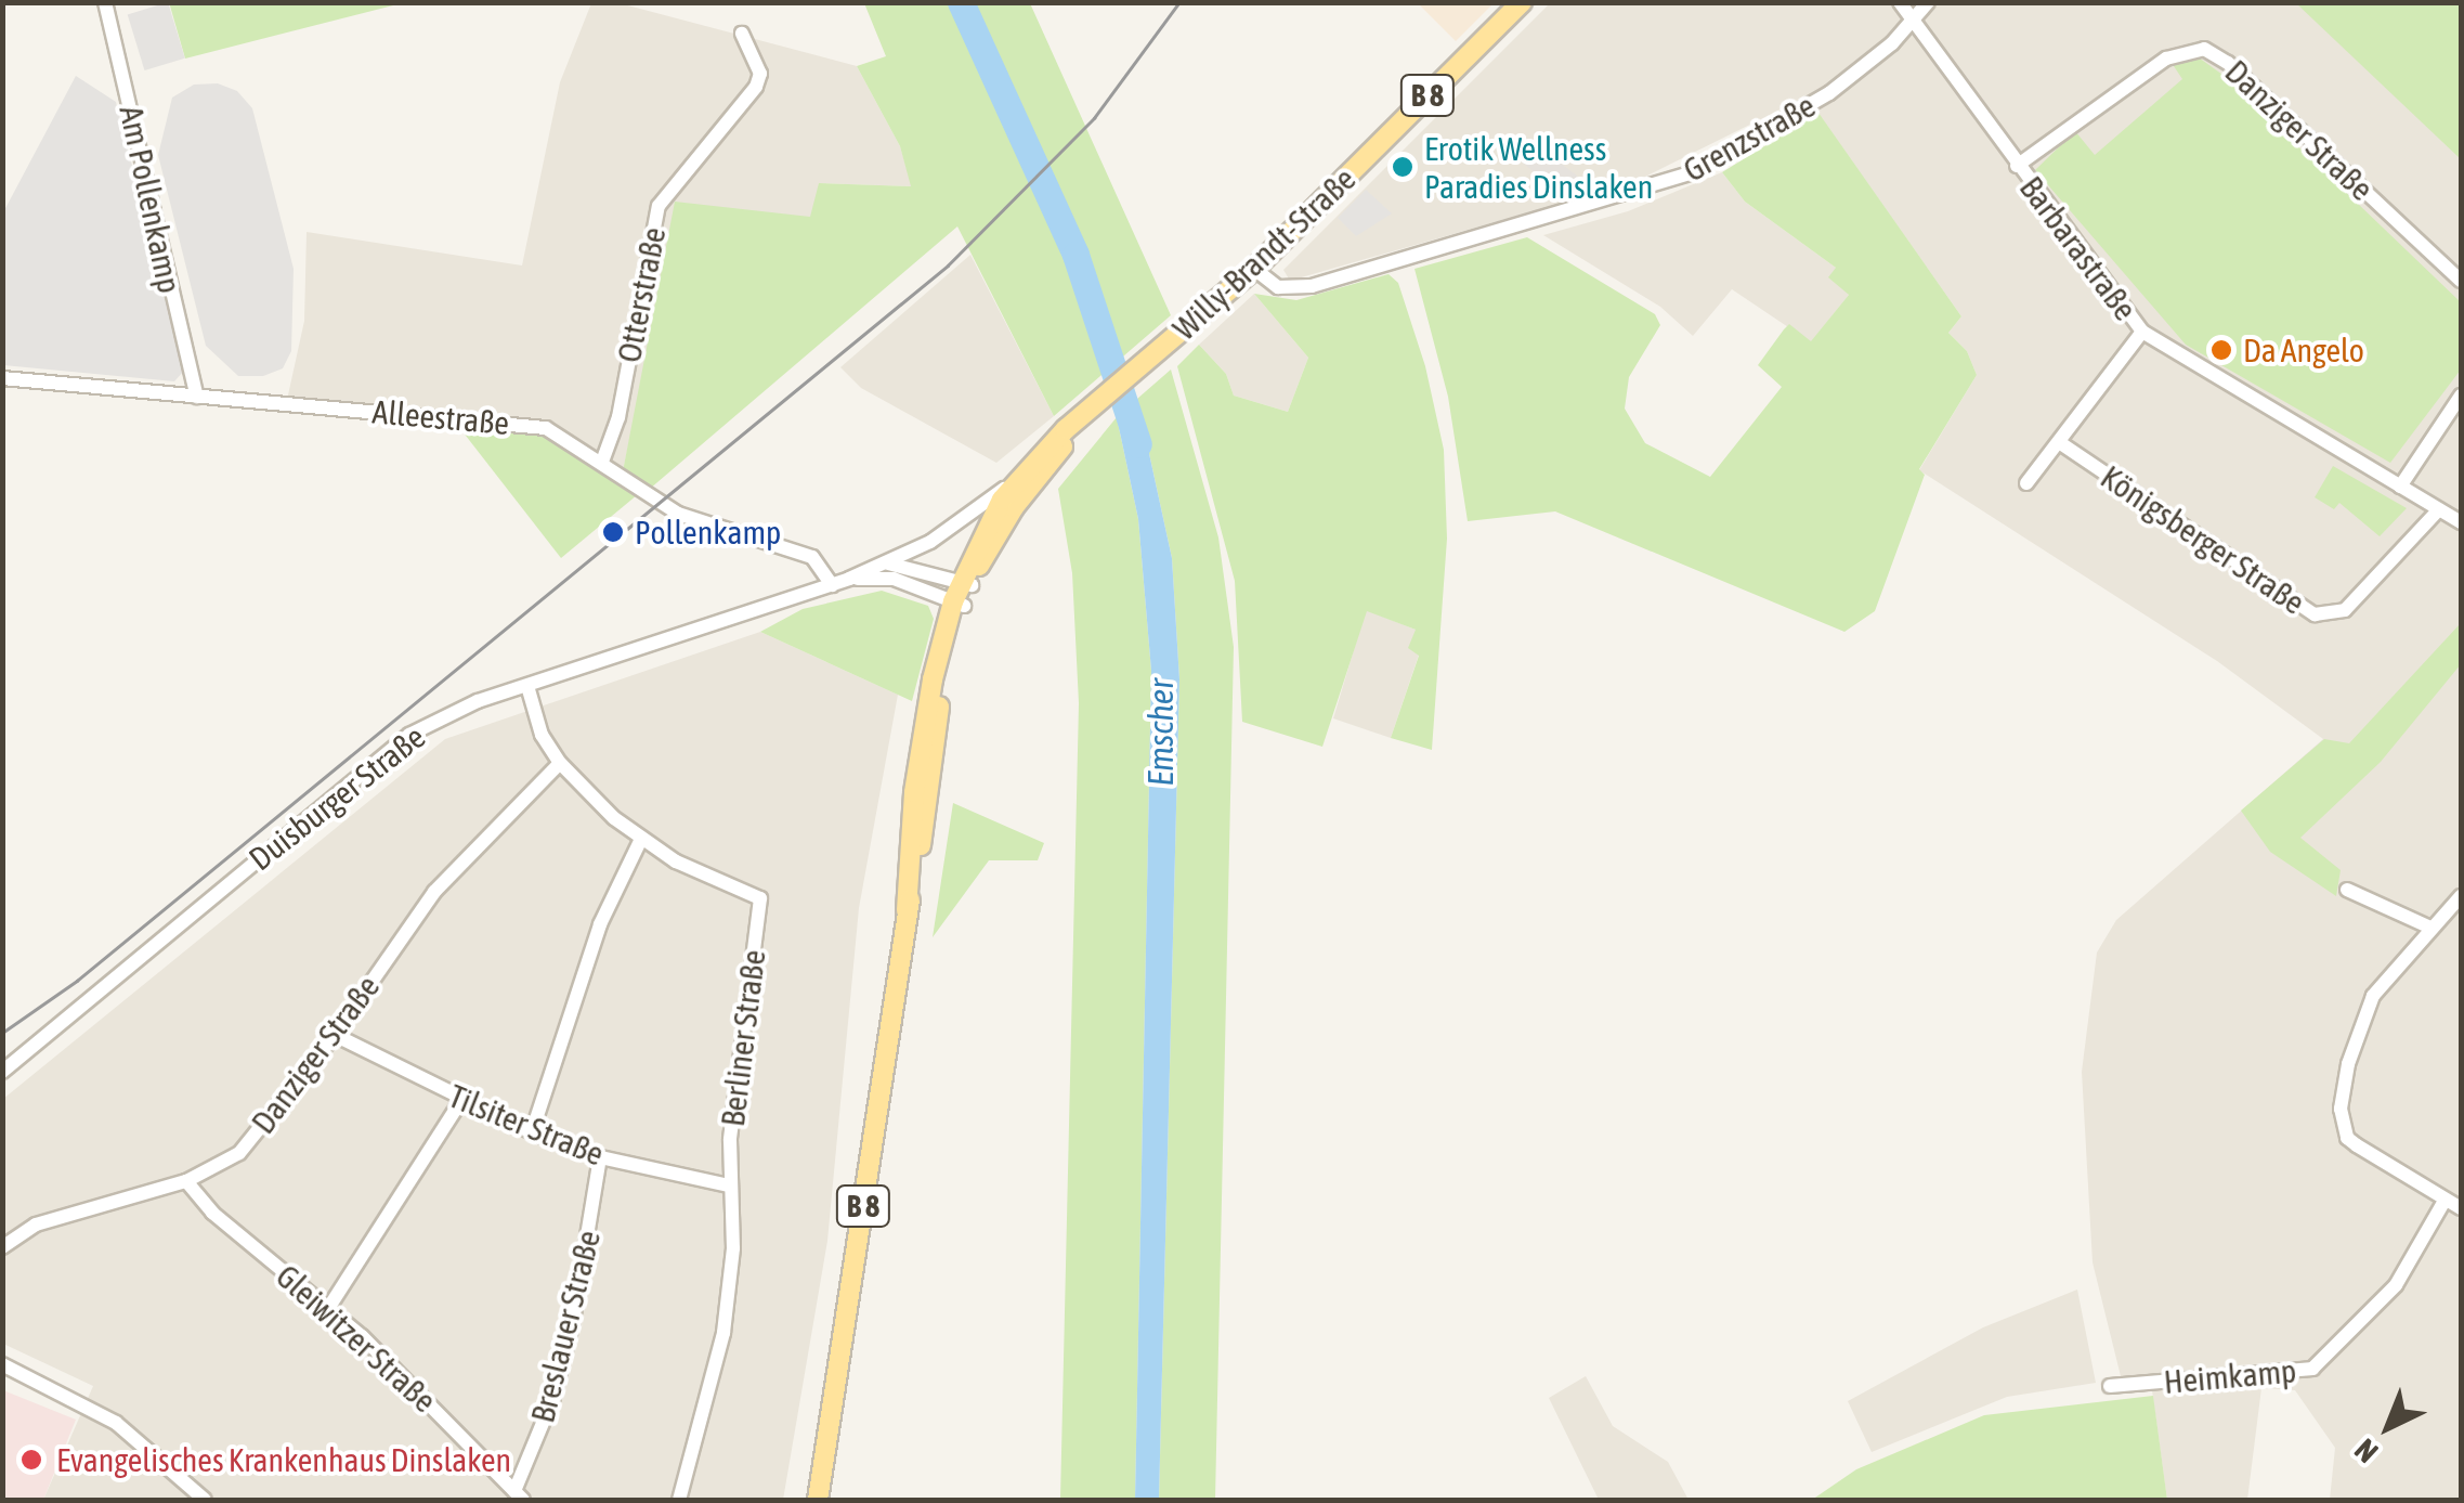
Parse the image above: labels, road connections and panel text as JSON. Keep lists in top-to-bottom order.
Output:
{
  "streets": {
    "main road": ["B 8", "Willy-Brandt-Straße"],
    "street": [
      "Danziger Straße",
      "Grenzstraße",
      "Am Pollenkamp",
      "Barbarastraße",
      "Otterstraße",
      "Alleestraße",
      "Königsberger Straße",
      "Duisburger Straße",
      "Berliner Straße",
      "Tilsiter Straße",
      "Breslauer Straße",
      "Gleiwitzer Straße",
      "Heimkamp"
    ]
  },
  "crossings": [
    ["Danziger Straße", "Barbarastraße"],
    ["Danziger Straße", "Berliner Straße"],
    ["Danziger Straße", "Tilsiter Straße"],
    ["Danziger Straße", "Gleiwitzer Straße"],
    ["Grenzstraße", "Barbarastraße"],
    ["Grenzstraße", "Willy-Brandt-Straße"],
    ["Am Pollenkamp", "Alleestraße"],
    ["Barbarastraße", "Königsberger Straße"],
    ["Willy-Brandt-Straße", "Duisburger Straße"],
    ["Otterstraße", "Alleestraße"],
    ["Alleestraße", "Duisburger Straße"],
    ["Duisburger Straße", "Berliner Straße"],
    ["Berliner Straße", "Tilsiter Straße"],
    ["Tilsiter Straße", "Breslauer Straße"],
    ["Breslauer Straße", "Gleiwitzer Straße"]
  ],
  "water": ["Emscher"],
  "places": [
    "Erotik Wellness Paradies Dinslaken",
    "Da Angelo",
    "Pollenkamp",
    "Evangelisches Krankenhaus Dinslaken"
  ],
  "north": "bottom left"
}
